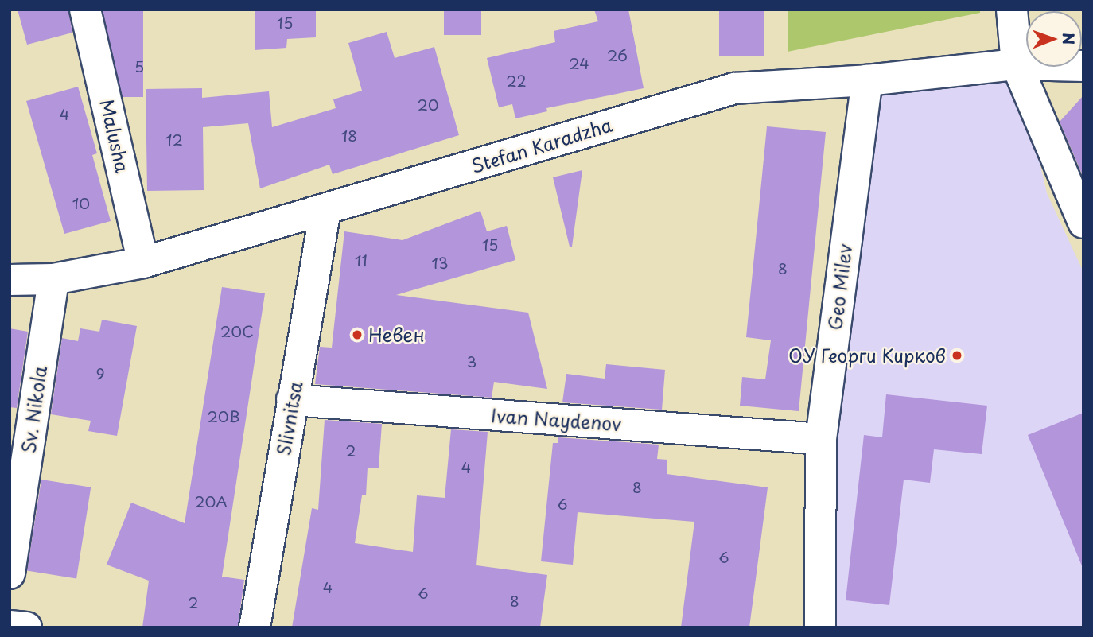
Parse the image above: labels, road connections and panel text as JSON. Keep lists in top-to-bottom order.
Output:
{
  "streets": {
    "street": [
      "Malusha",
      "Stefan Karadzha",
      "Geo Milev",
      "Sv. Nikola",
      "Slivnitsa",
      "Ivan Naydenov"
    ]
  },
  "crossings": [
    ["Malusha", "Stefan Karadzha"],
    ["Stefan Karadzha", "Geo Milev"],
    ["Stefan Karadzha", "Sv. Nikola"],
    ["Stefan Karadzha", "Slivnitsa"],
    ["Geo Milev", "Ivan Naydenov"],
    ["Slivnitsa", "Ivan Naydenov"]
  ],
  "places": ["Невен", "ОУ Георги Кирков"],
  "house_numbers": [
    "15",
    "26",
    "24",
    "5",
    "22",
    "20",
    "4",
    "18",
    "12",
    "10",
    "15",
    "11",
    "13",
    "8",
    "20C",
    "3",
    "9",
    "20B",
    "2",
    "4",
    "8",
    "20A",
    "6",
    "6",
    "4",
    "6",
    "8",
    "2"
  ],
  "north": "right"
}
